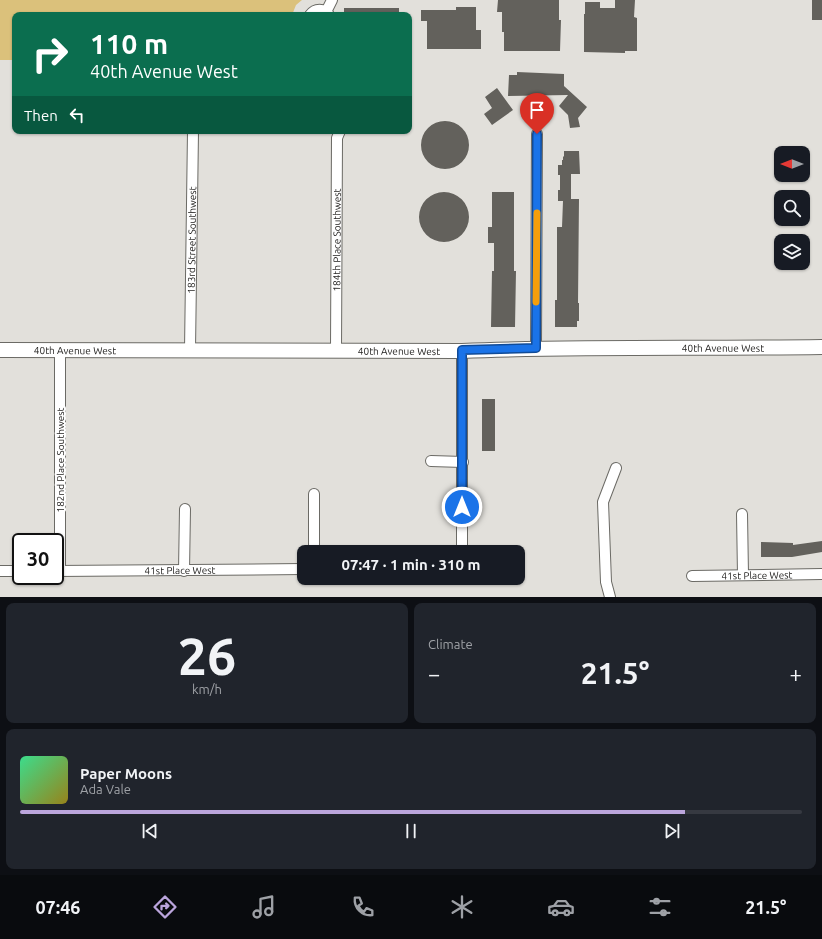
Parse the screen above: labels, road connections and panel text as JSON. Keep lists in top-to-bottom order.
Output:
{
  "streets": {
    "street": [
      "183rd Street Southwest",
      "184th Place Southwest",
      "40th Avenue West",
      "182nd Place Southwest",
      "41st Place West"
    ]
  },
  "crossings": [
    ["183rd Street Southwest", "40th Avenue West"],
    ["184th Place Southwest", "40th Avenue West"],
    ["40th Avenue West", "182nd Place Southwest"]
  ],
  "north": "left",
  "page": {
    "turn": ["110 m", "40th Avenue West"],
    "then": "Then",
    "limit": "30",
    "trip": "07:47 · 1 min · 310 m",
    "tile": [
      ["26", "km/h"],
      "Climate"
    ],
    "heat": ["−", "21.5°", "+"],
    "song": ["Paper Moons", "Ada Vale"],
    "tabs": ["07:46", "21.5°"]
  }
}
